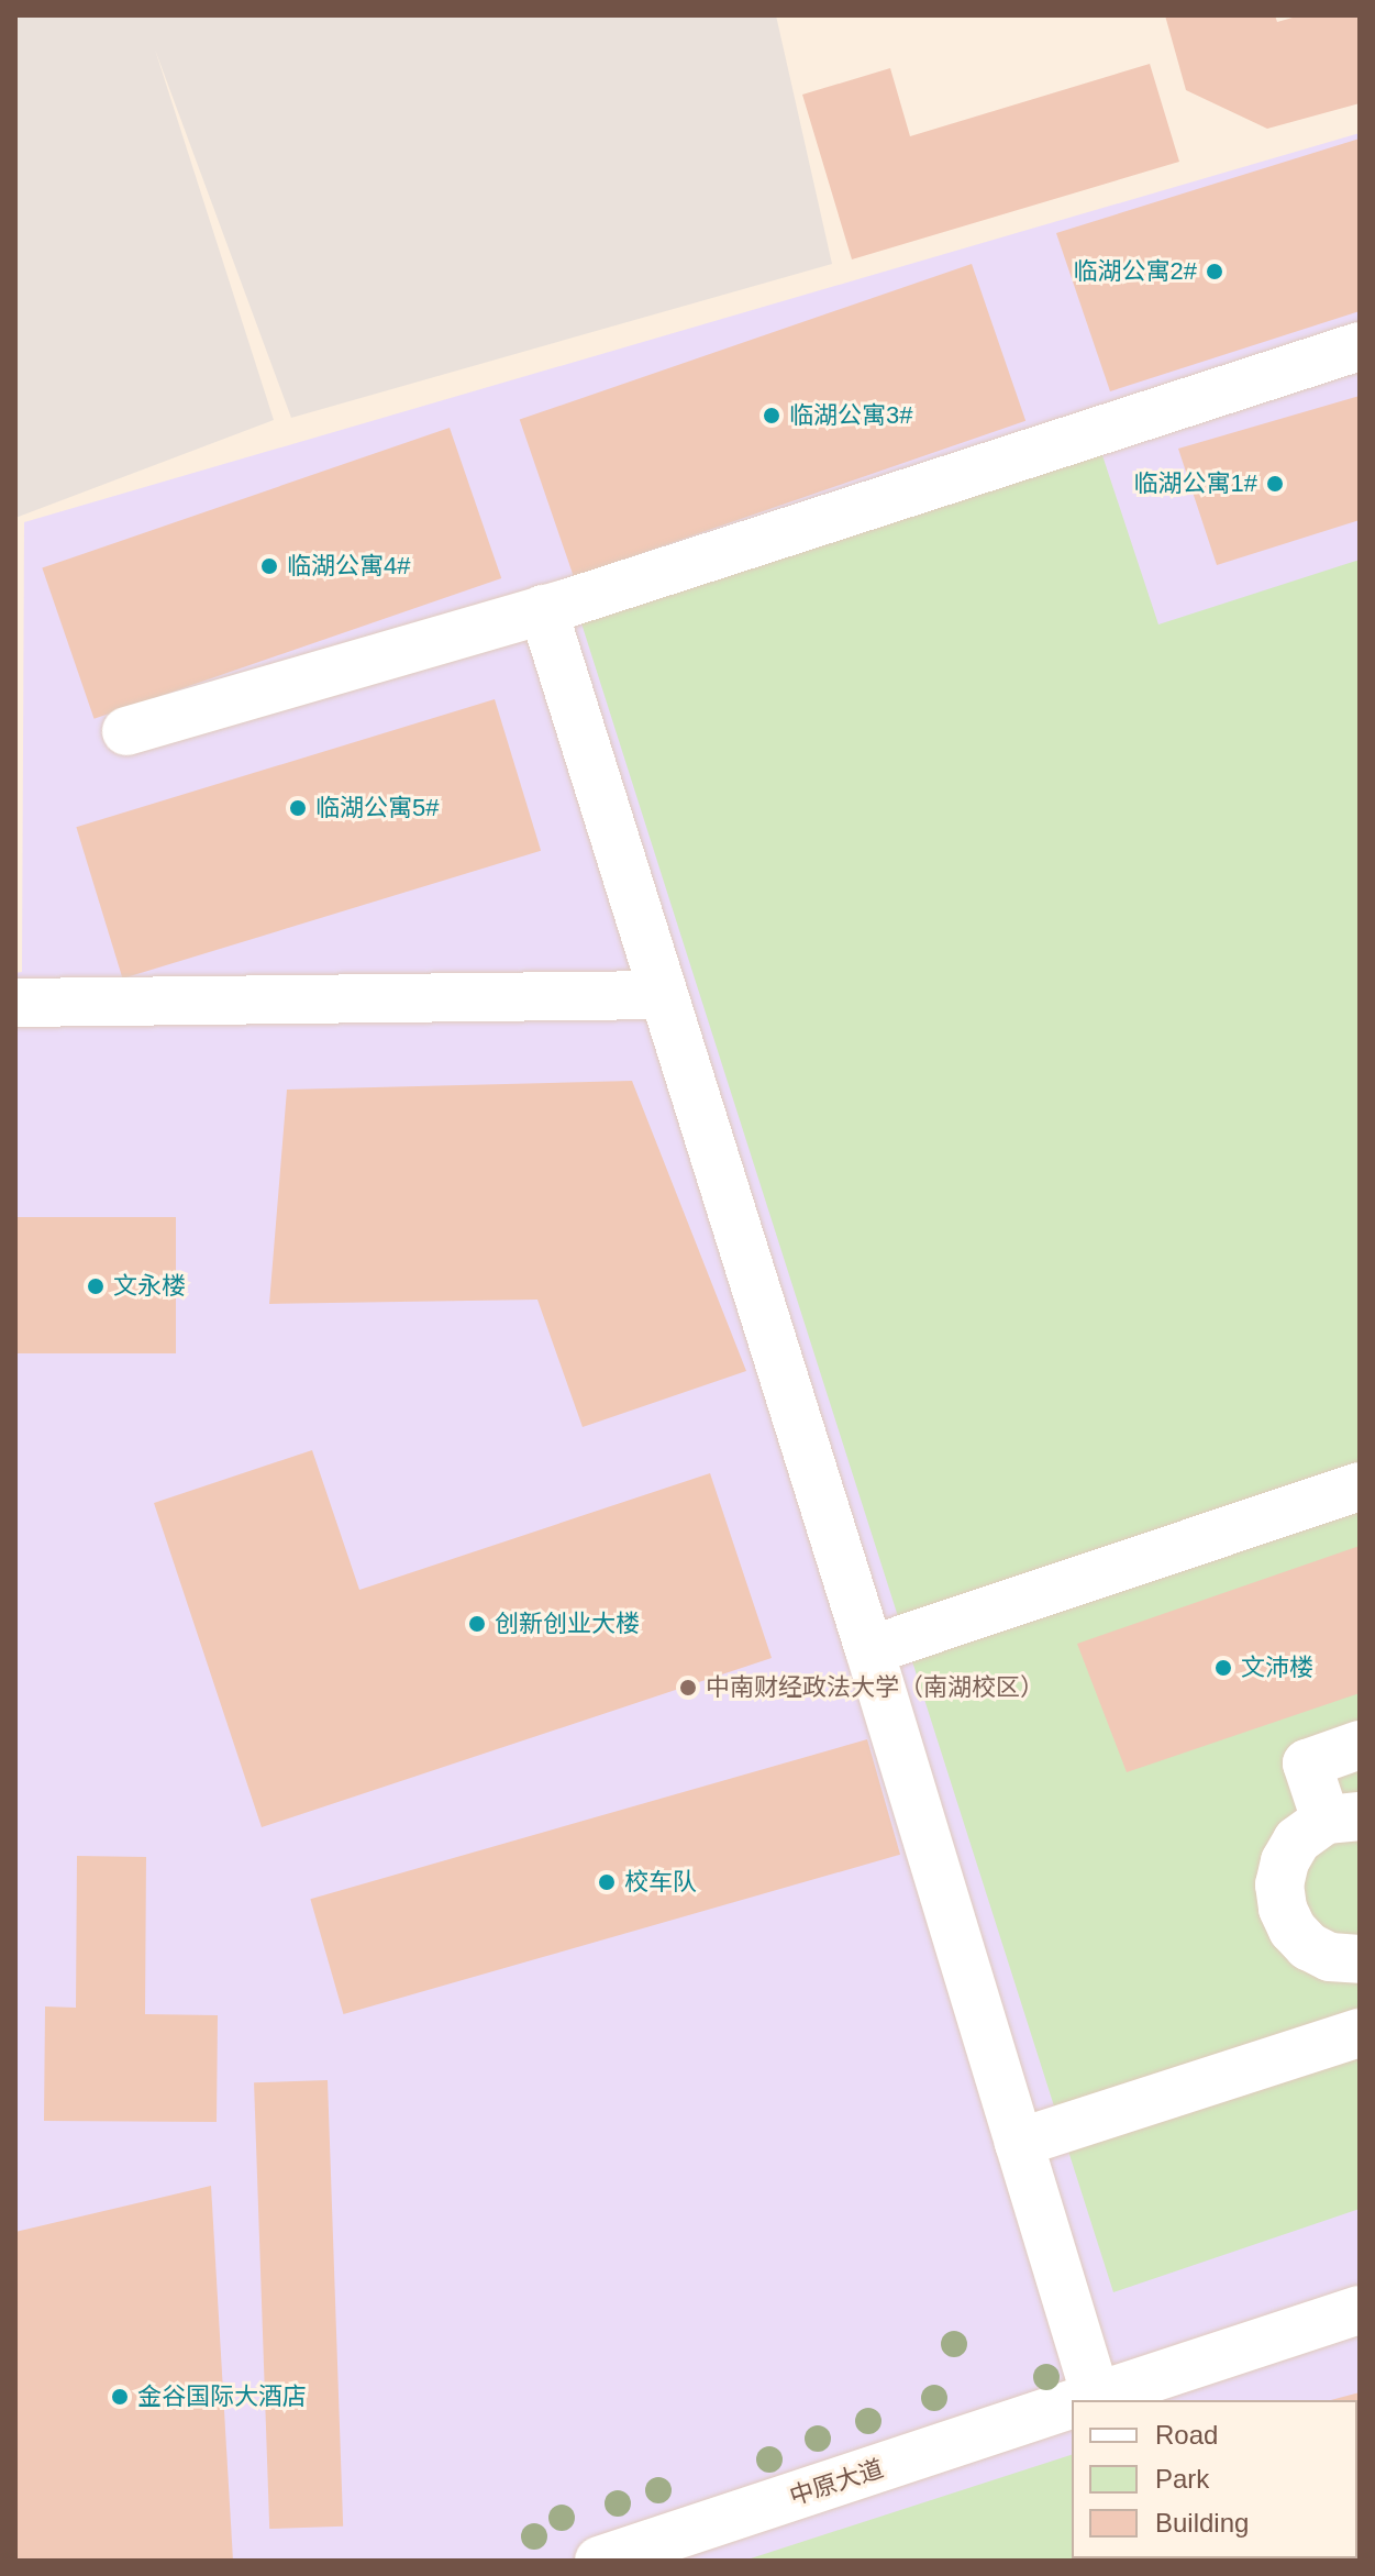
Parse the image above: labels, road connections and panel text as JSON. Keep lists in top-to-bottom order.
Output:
{
  "streets": {
    "street": ["中原大道"]
  },
  "places": [
    "临湖公寓2#",
    "临湖公寓3#",
    "临湖公寓1#",
    "临湖公寓4#",
    "临湖公寓5#",
    "文永楼",
    "创新创业大楼",
    "文沛楼",
    "中南财经政法大学（南湖校区）",
    "校车队",
    "金谷国际大酒店"
  ],
  "legend": ["Road", "Park", "Building"]
}
